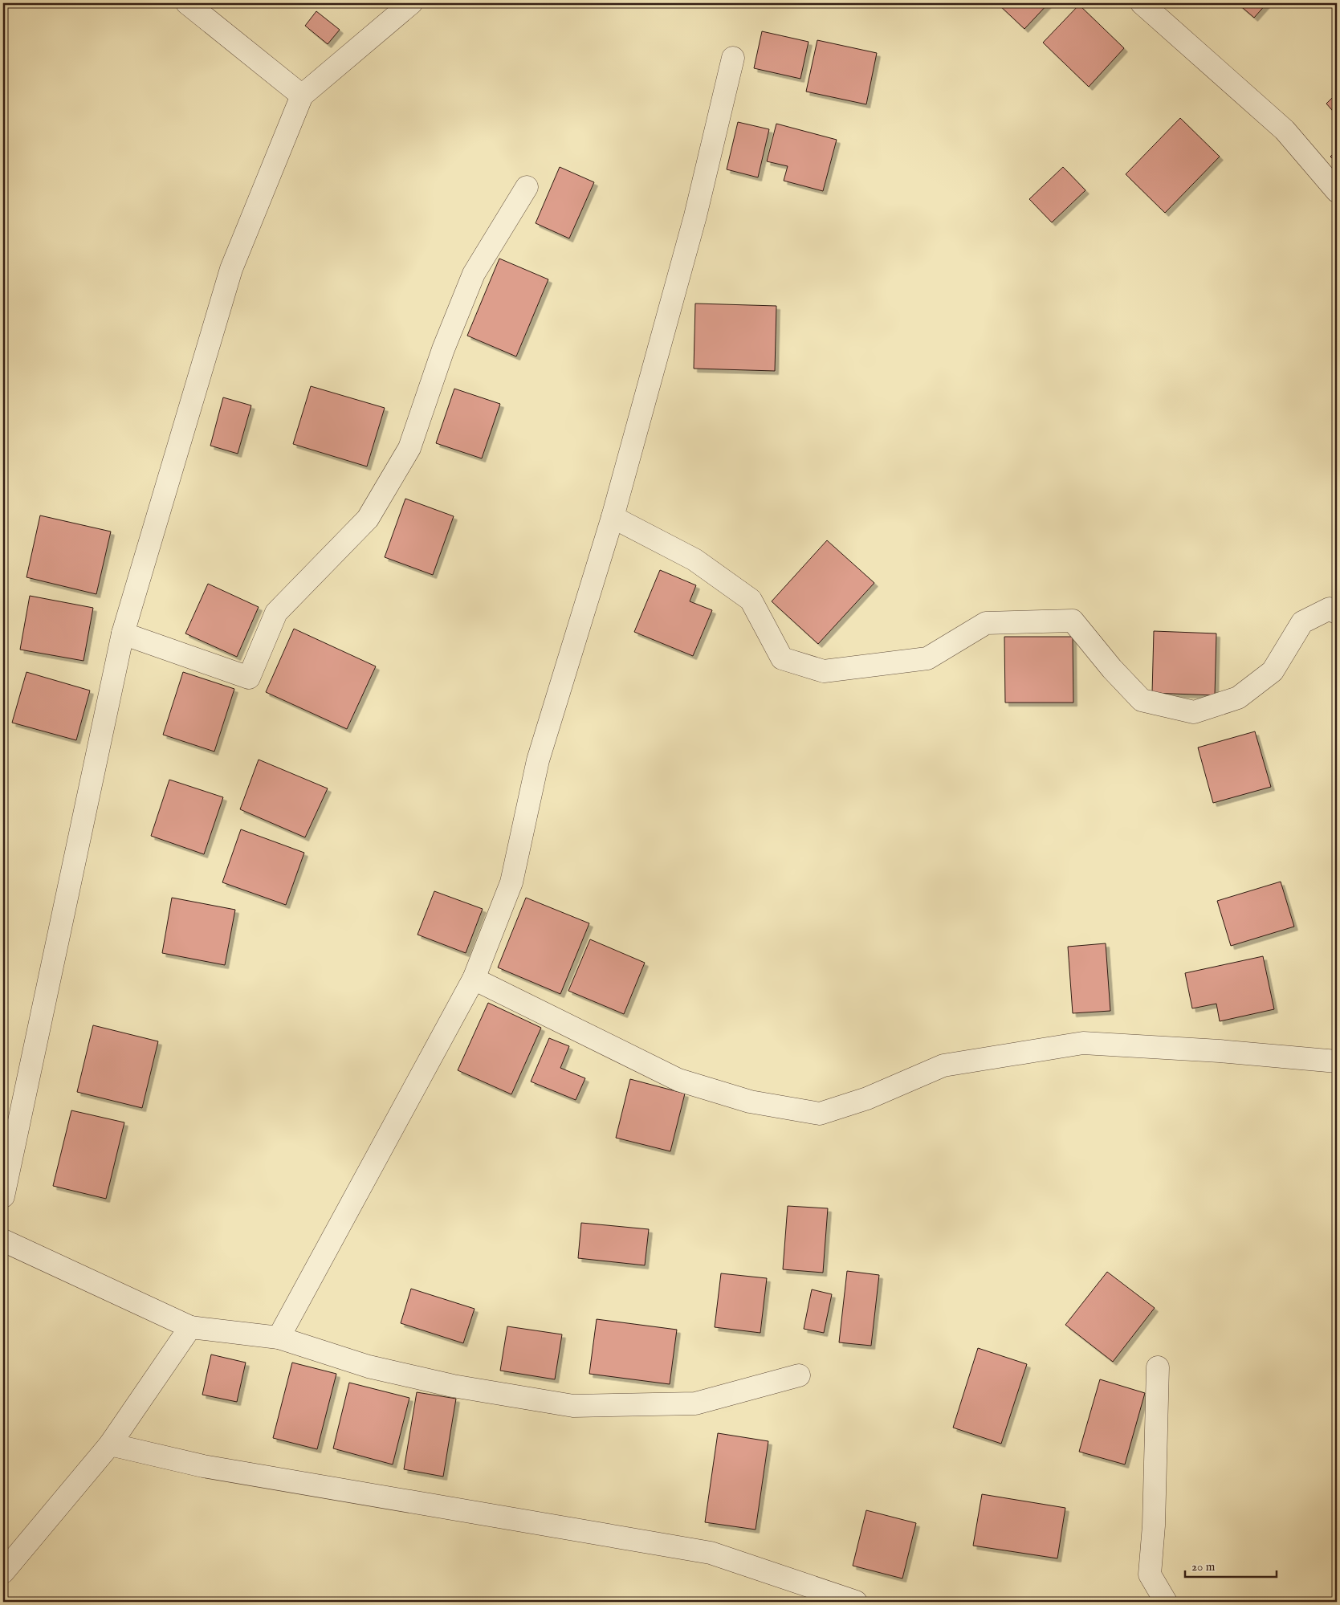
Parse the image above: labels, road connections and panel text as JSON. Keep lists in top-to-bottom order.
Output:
{
  "scale_bar": "20 m"
}
